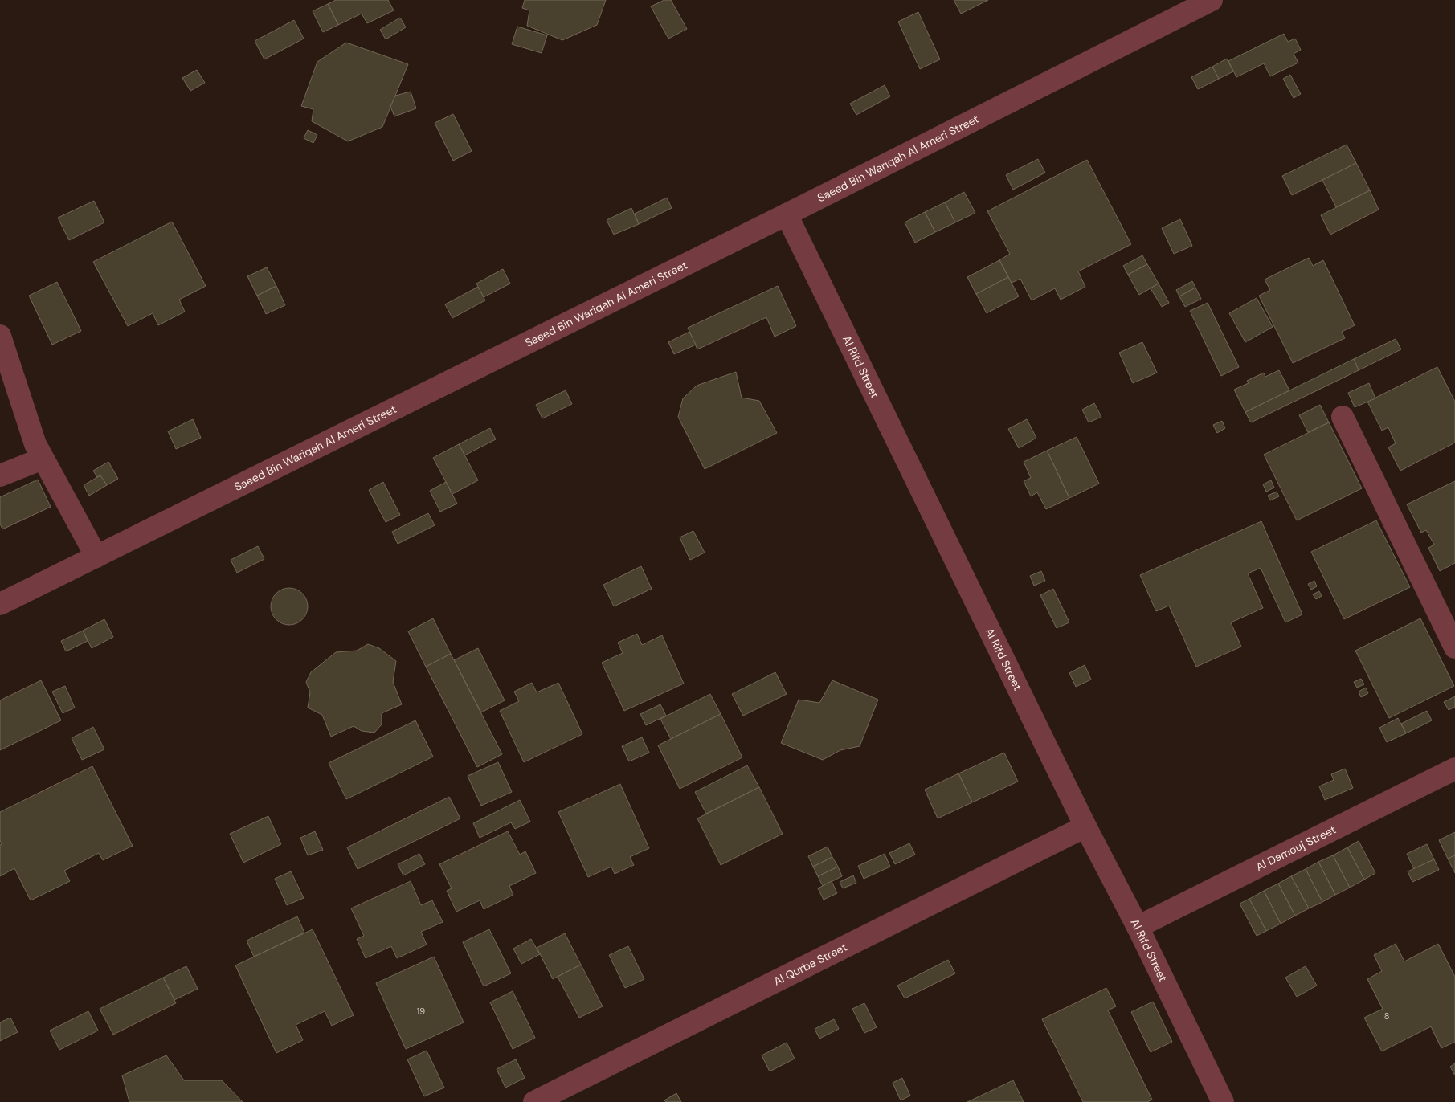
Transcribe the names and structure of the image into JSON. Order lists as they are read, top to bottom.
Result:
{
  "streets": {
    "street": [
      "Saeed Bin Wariqah Al Ameri Street",
      "Al Rifd Street",
      "Al Damouj Street",
      "Al Qurba Street"
    ]
  },
  "crossings": [
    ["Saeed Bin Wariqah Al Ameri Street", "Al Rifd Street"],
    ["Al Rifd Street", "Al Damouj Street"],
    ["Al Rifd Street", "Al Qurba Street"]
  ],
  "house_numbers": ["19", "8"]
}
